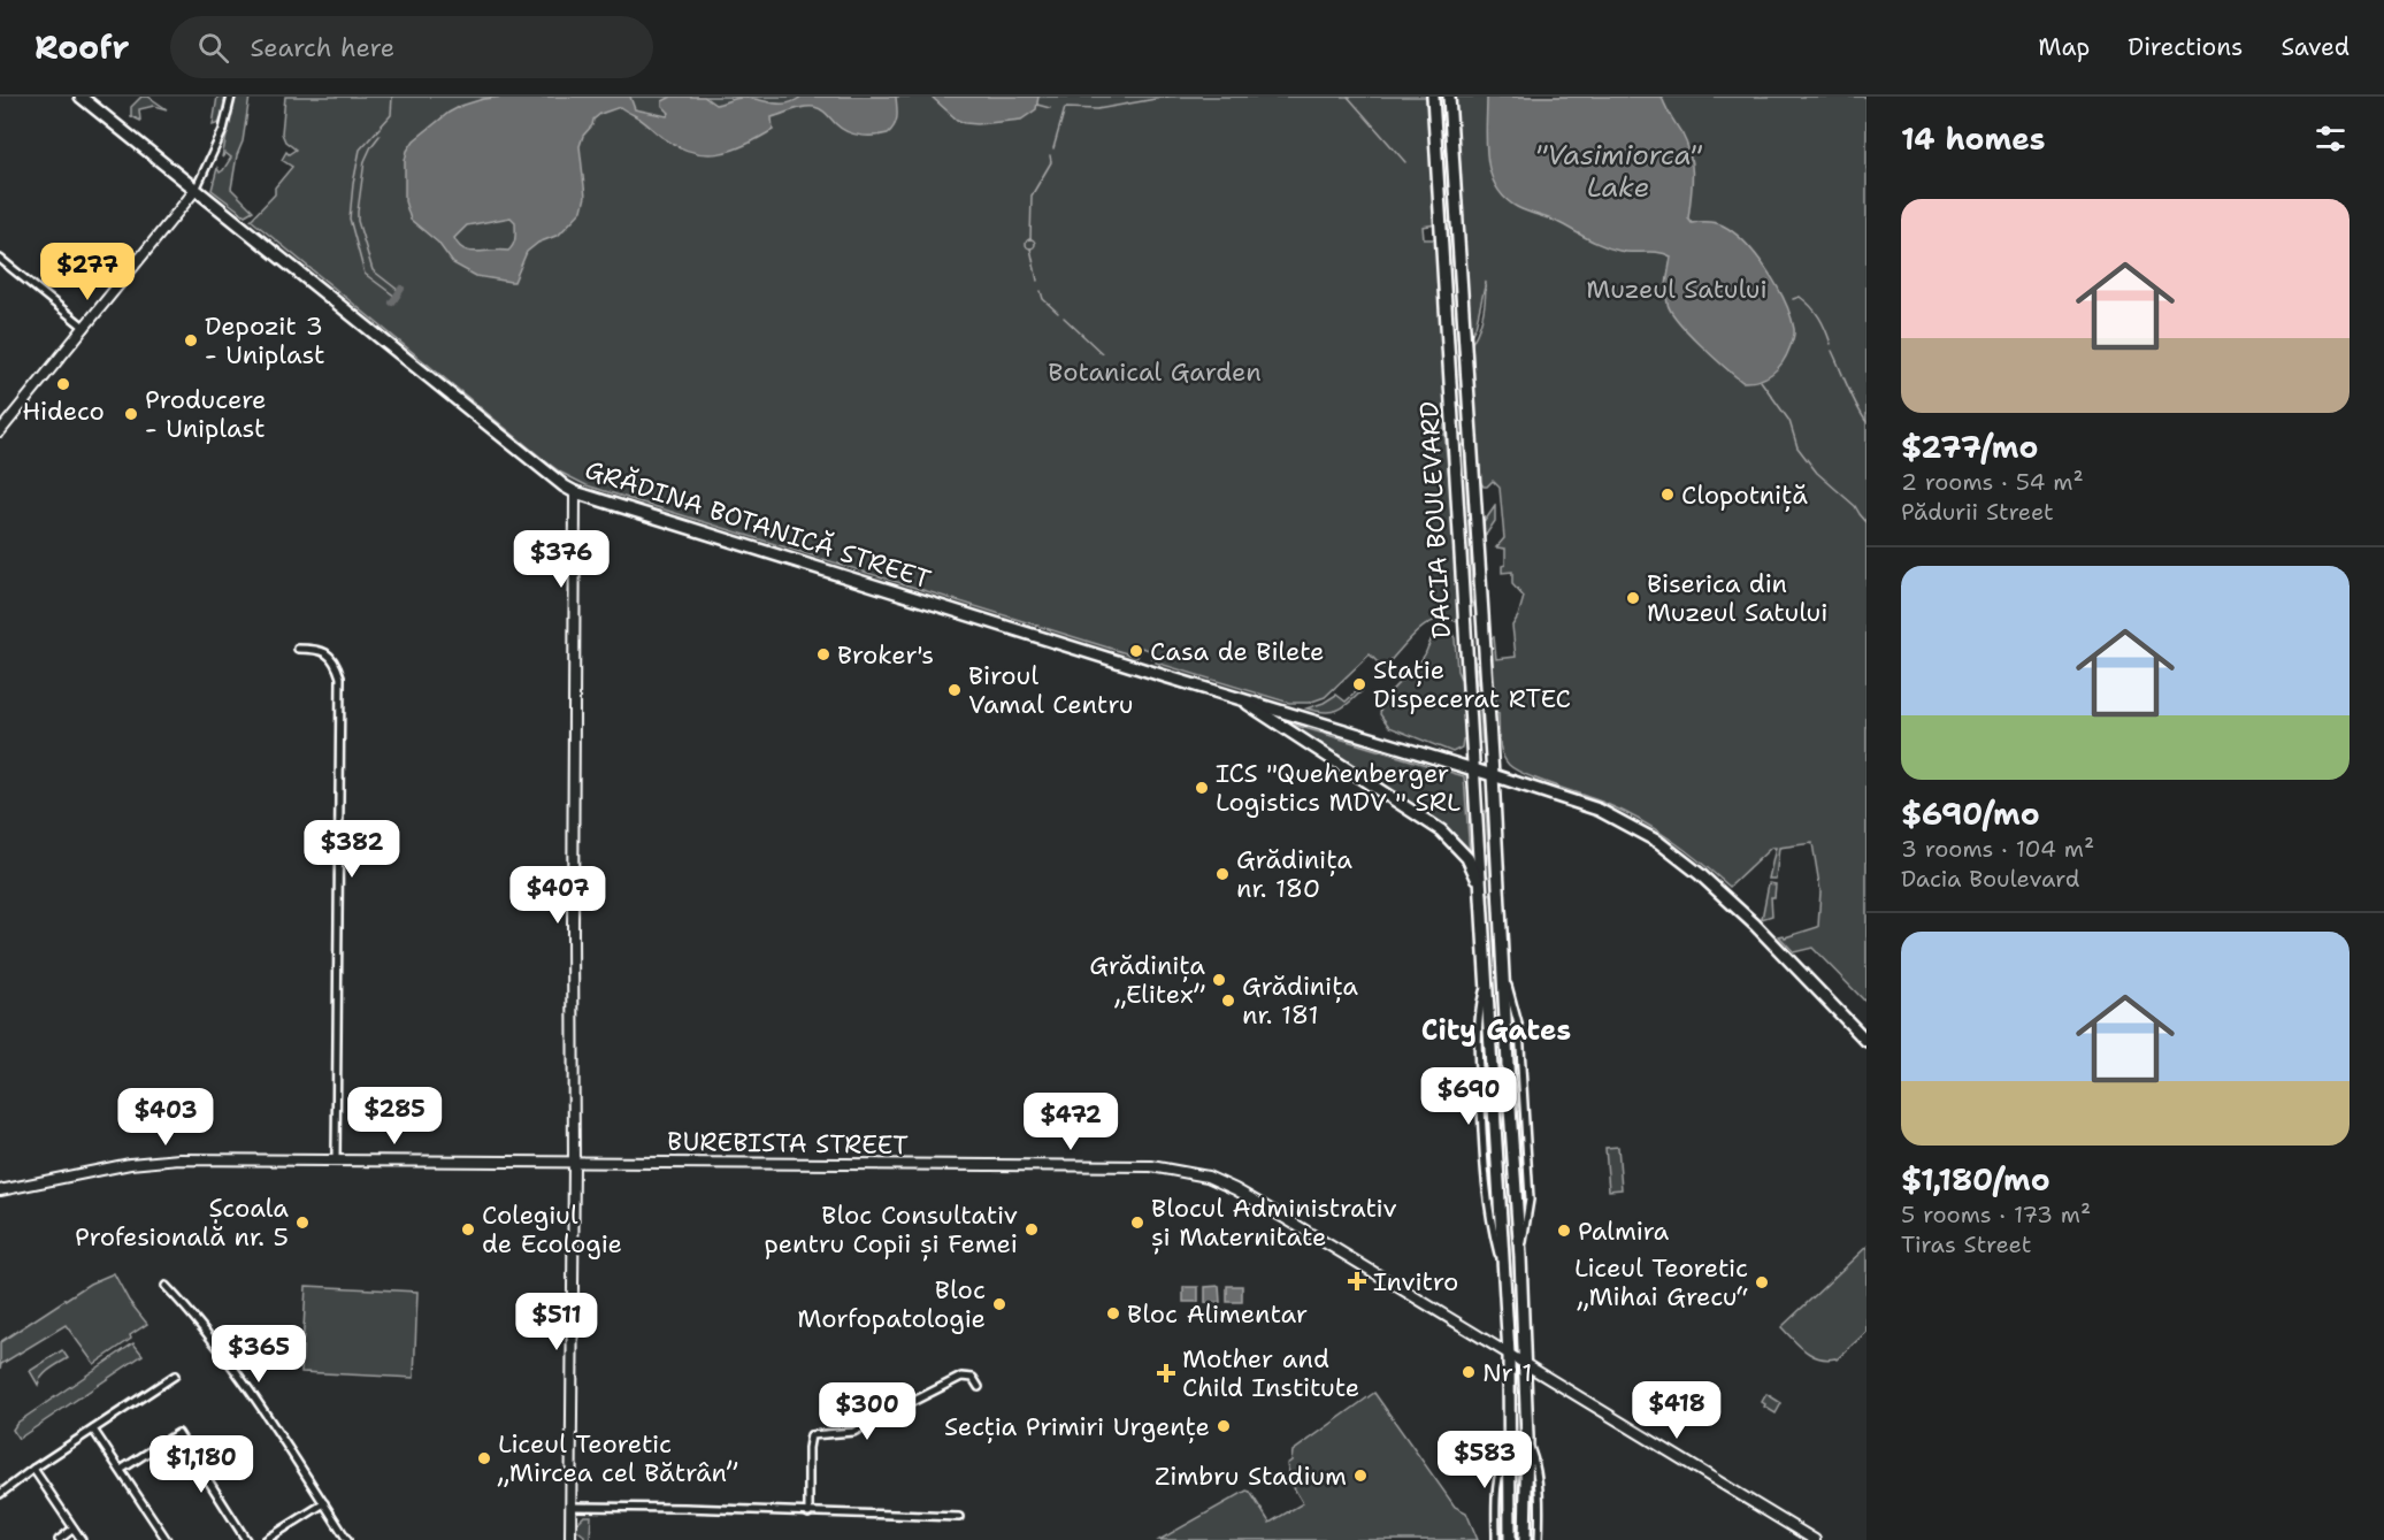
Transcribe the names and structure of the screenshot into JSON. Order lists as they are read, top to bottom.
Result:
{
  "streets": {
    "main road": ["DACIA BOULEVARD", "GRĂDINA BOTANICĂ STREET", "BUREBISTA STREET"]
  },
  "crossings": [
    ["DACIA BOULEVARD", "GRĂDINA BOTANICĂ STREET"],
    ["DACIA BOULEVARD", "BUREBISTA STREET"]
  ],
  "districts": ["City Gates"],
  "water": ["\"Vasimiorca\" Lake"],
  "parks": ["Muzeul Satului", "Botanical Garden"],
  "places": {
    "other": [
      "Depozit 3 - Uniplast",
      "Hideco",
      "Producere - Uniplast",
      "Clopotniță",
      "Biserica din Muzeul Satului",
      "Casa de Bilete",
      "Broker's",
      "Stație Dispecerat RTEC",
      "Biroul Vamal Centru",
      "ICS \"Quehenberger Logistics MDV \" SRL",
      "Grădinița nr. 180",
      "Grădinița „Elitex”",
      "Grădinița nr. 181",
      "Școala Profesională nr. 5",
      "Blocul Administrativ și Maternitate",
      "Colegiul de Ecologie",
      "Bloc Consultativ pentru Copii și Femei",
      "Palmira",
      "Liceul Teoretic „Mihai Grecu“",
      "Bloc Morfopatologie",
      "Bloc Alimentar",
      "Nr 1",
      "Secția Primiri Urgențe",
      "Liceul Teoretic „Mircea cel Bătrân”",
      "Zimbru Stadium"
    ],
    "health": ["Invitro", "Mother and Child Institute"]
  },
  "page": {
    "header": "Roofr",
    "search": "Search here",
    "nav": ["Map", "Directions", "Saved"],
    "heading": "14 homes",
    "list": [
      {
        "name": "$277/mo",
        "note": "2 rooms · 54 m² · Pădurii Street"
      },
      {
        "name": "$690/mo",
        "note": "3 rooms · 104 m² · Dacia Boulevard"
      },
      {
        "name": "$1,180/mo",
        "note": "5 rooms · 173 m² · Tiras Street"
      }
    ],
    "price": [
      "$277",
      "$376",
      "$382",
      "$407",
      "$690",
      "$285",
      "$403",
      "$472",
      "$511",
      "$365",
      "$418",
      "$300",
      "$583",
      "$1,180"
    ]
  }
}
